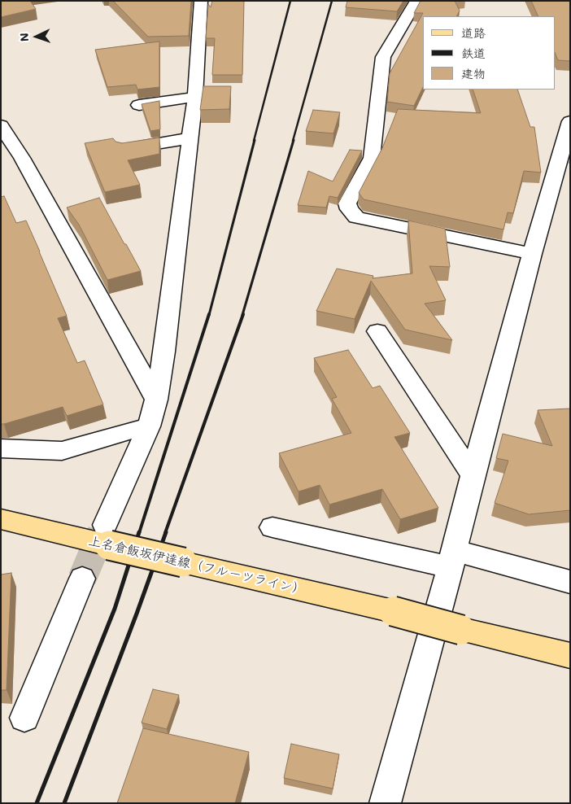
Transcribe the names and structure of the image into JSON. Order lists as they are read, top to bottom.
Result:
{
  "streets": {
    "main road": ["上名倉飯坂伊達線（フルーツライン）"]
  },
  "legend": ["道路", "鉄道", "建物"],
  "north": "left"
}
